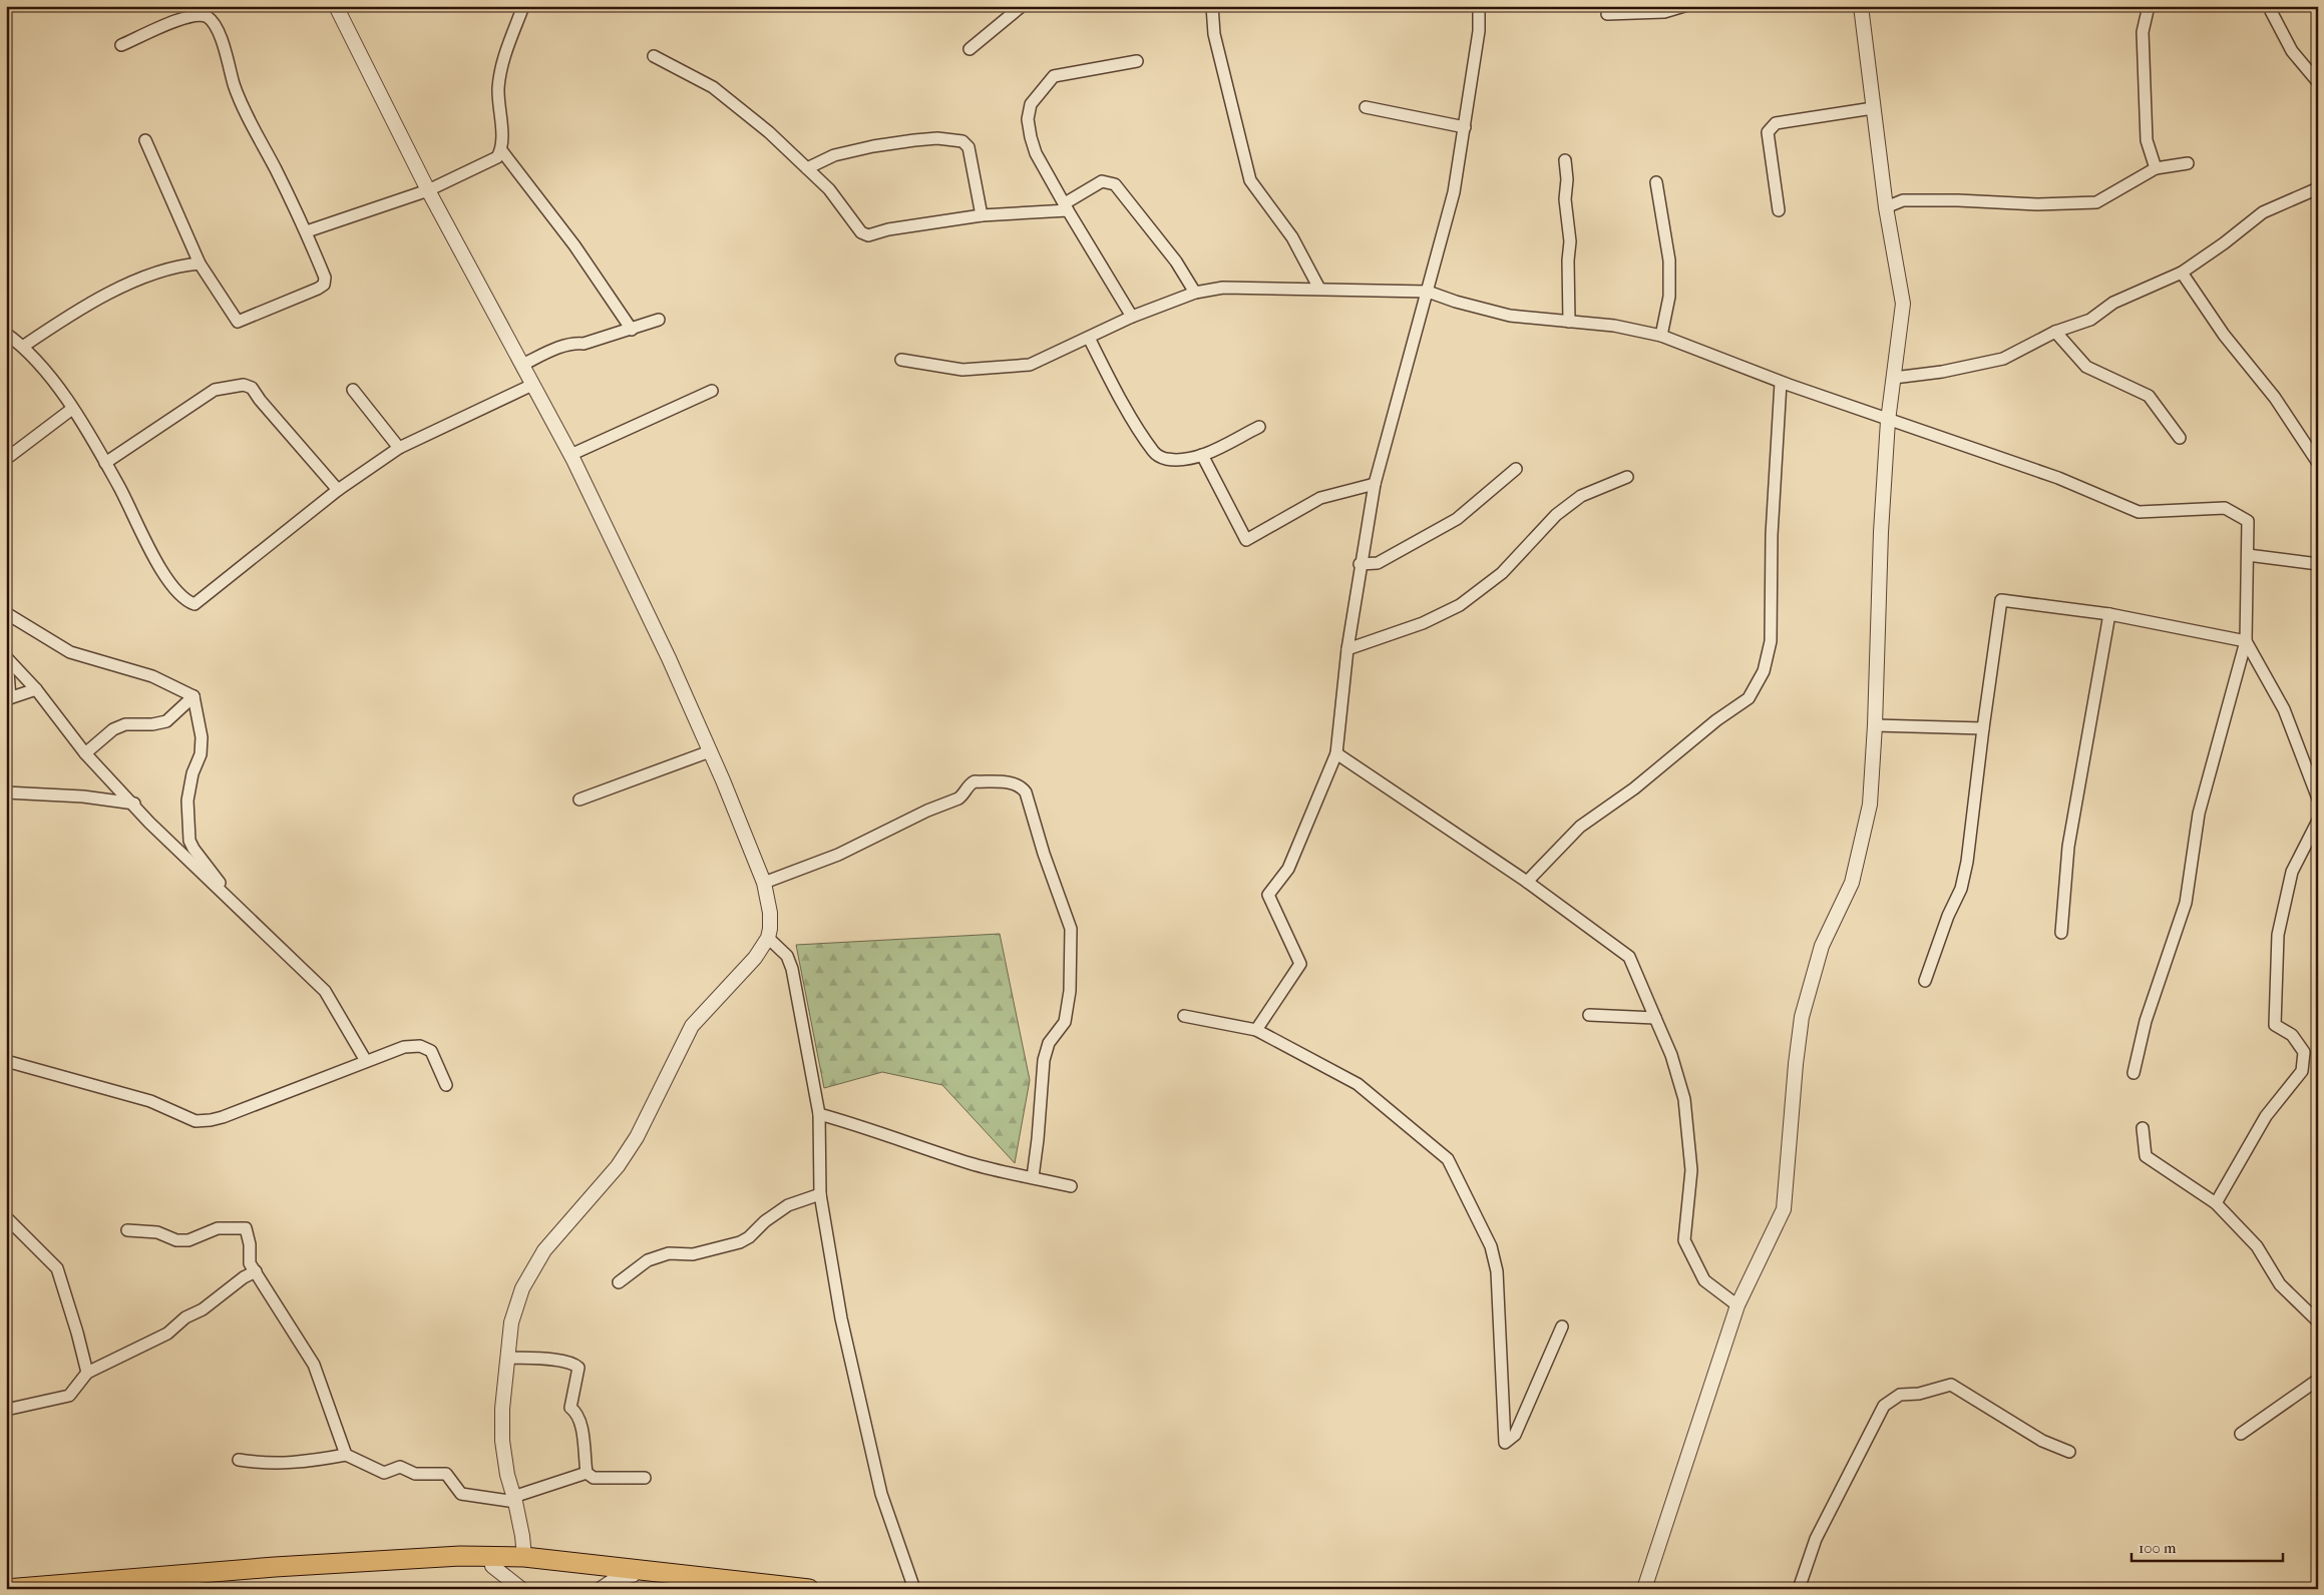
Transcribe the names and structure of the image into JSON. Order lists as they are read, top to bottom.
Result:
{
  "scale_bar": "100 m"
}
